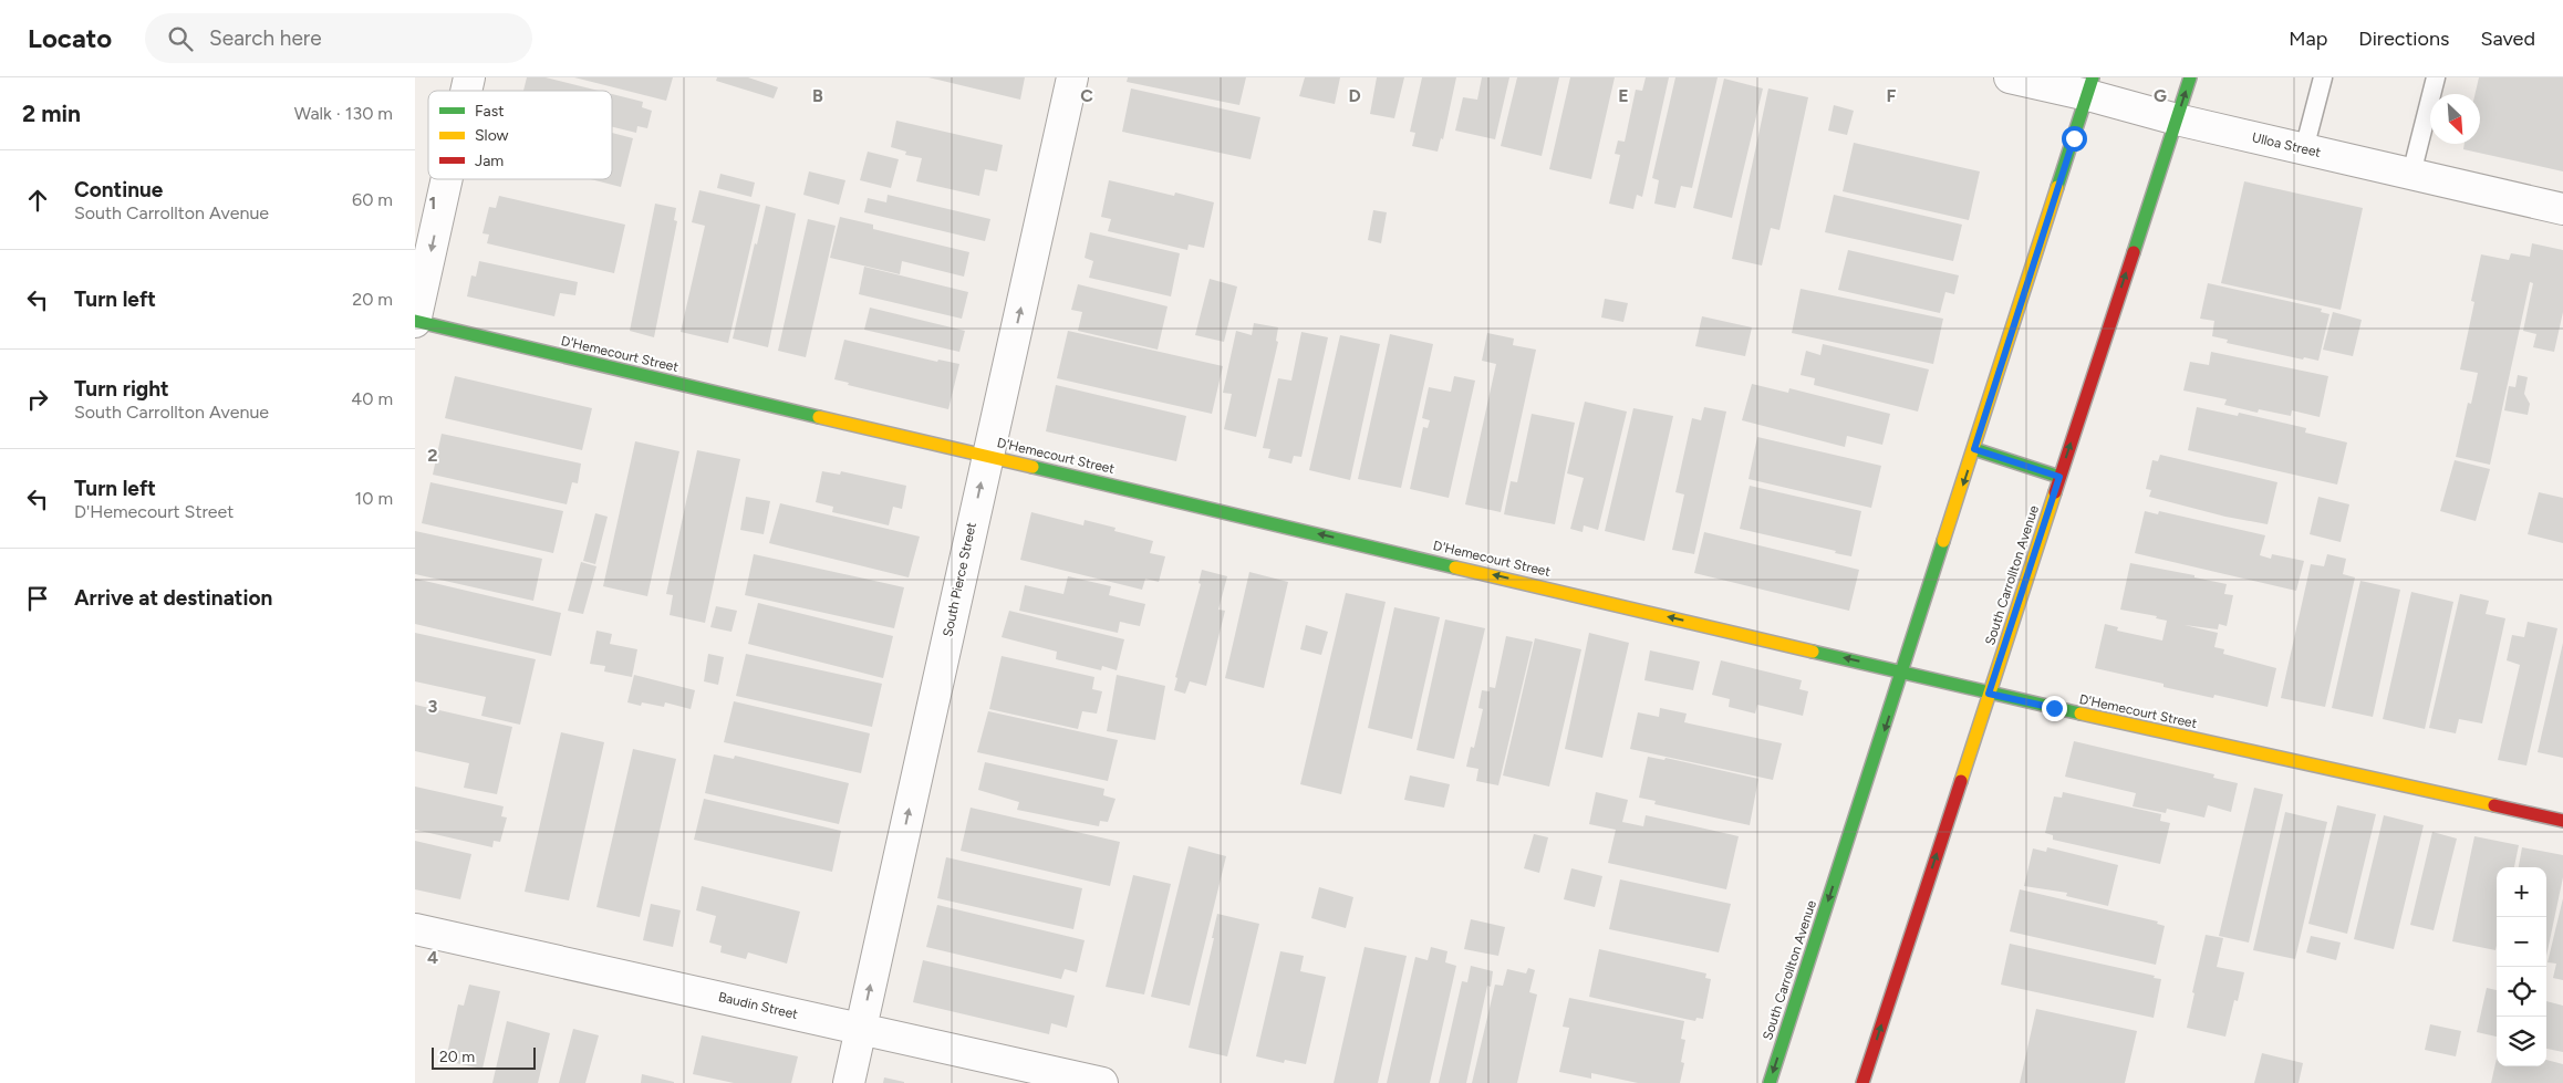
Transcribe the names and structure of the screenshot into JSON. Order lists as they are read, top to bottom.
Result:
{
  "streets": {
    "main road": ["D'Hemecourt Street", "South Carrollton Avenue"],
    "street": ["Ulloa Street", "South Pierce Street", "Baudin Street"]
  },
  "crossings": [
    ["Ulloa Street", "South Carrollton Avenue"],
    ["D'Hemecourt Street", "South Carrollton Avenue"],
    ["D'Hemecourt Street", "South Pierce Street"],
    ["South Pierce Street", "Baudin Street"]
  ],
  "one_way": ["D'Hemecourt Street", "South Pierce Street"],
  "legend": ["Fast", "Slow", "Jam"],
  "scale_bar": "20 m",
  "north": "bottom right",
  "page": {
    "header": "Locato",
    "search": "Search here",
    "nav": ["Map", "Directions", "Saved"],
    "heading": ["2 min", "Walk · 130 m"],
    "list": [
      ["Continue", "South Carrollton Avenue", "60 m"],
      ["Turn left", "20 m"],
      ["Turn right", "South Carrollton Avenue", "40 m"],
      ["Turn left", "D'Hemecourt Street", "10 m"],
      "Arrive at destination"
    ],
    "map_buttons": ["+", "−"],
    "scale": "20 m"
  },
  "grid": {
    "columns": [
      "B",
      "C",
      "D",
      "E",
      "F",
      "G"
    ],
    "rows": [
      "1",
      "2",
      "3",
      "4"
    ]
  }
}
